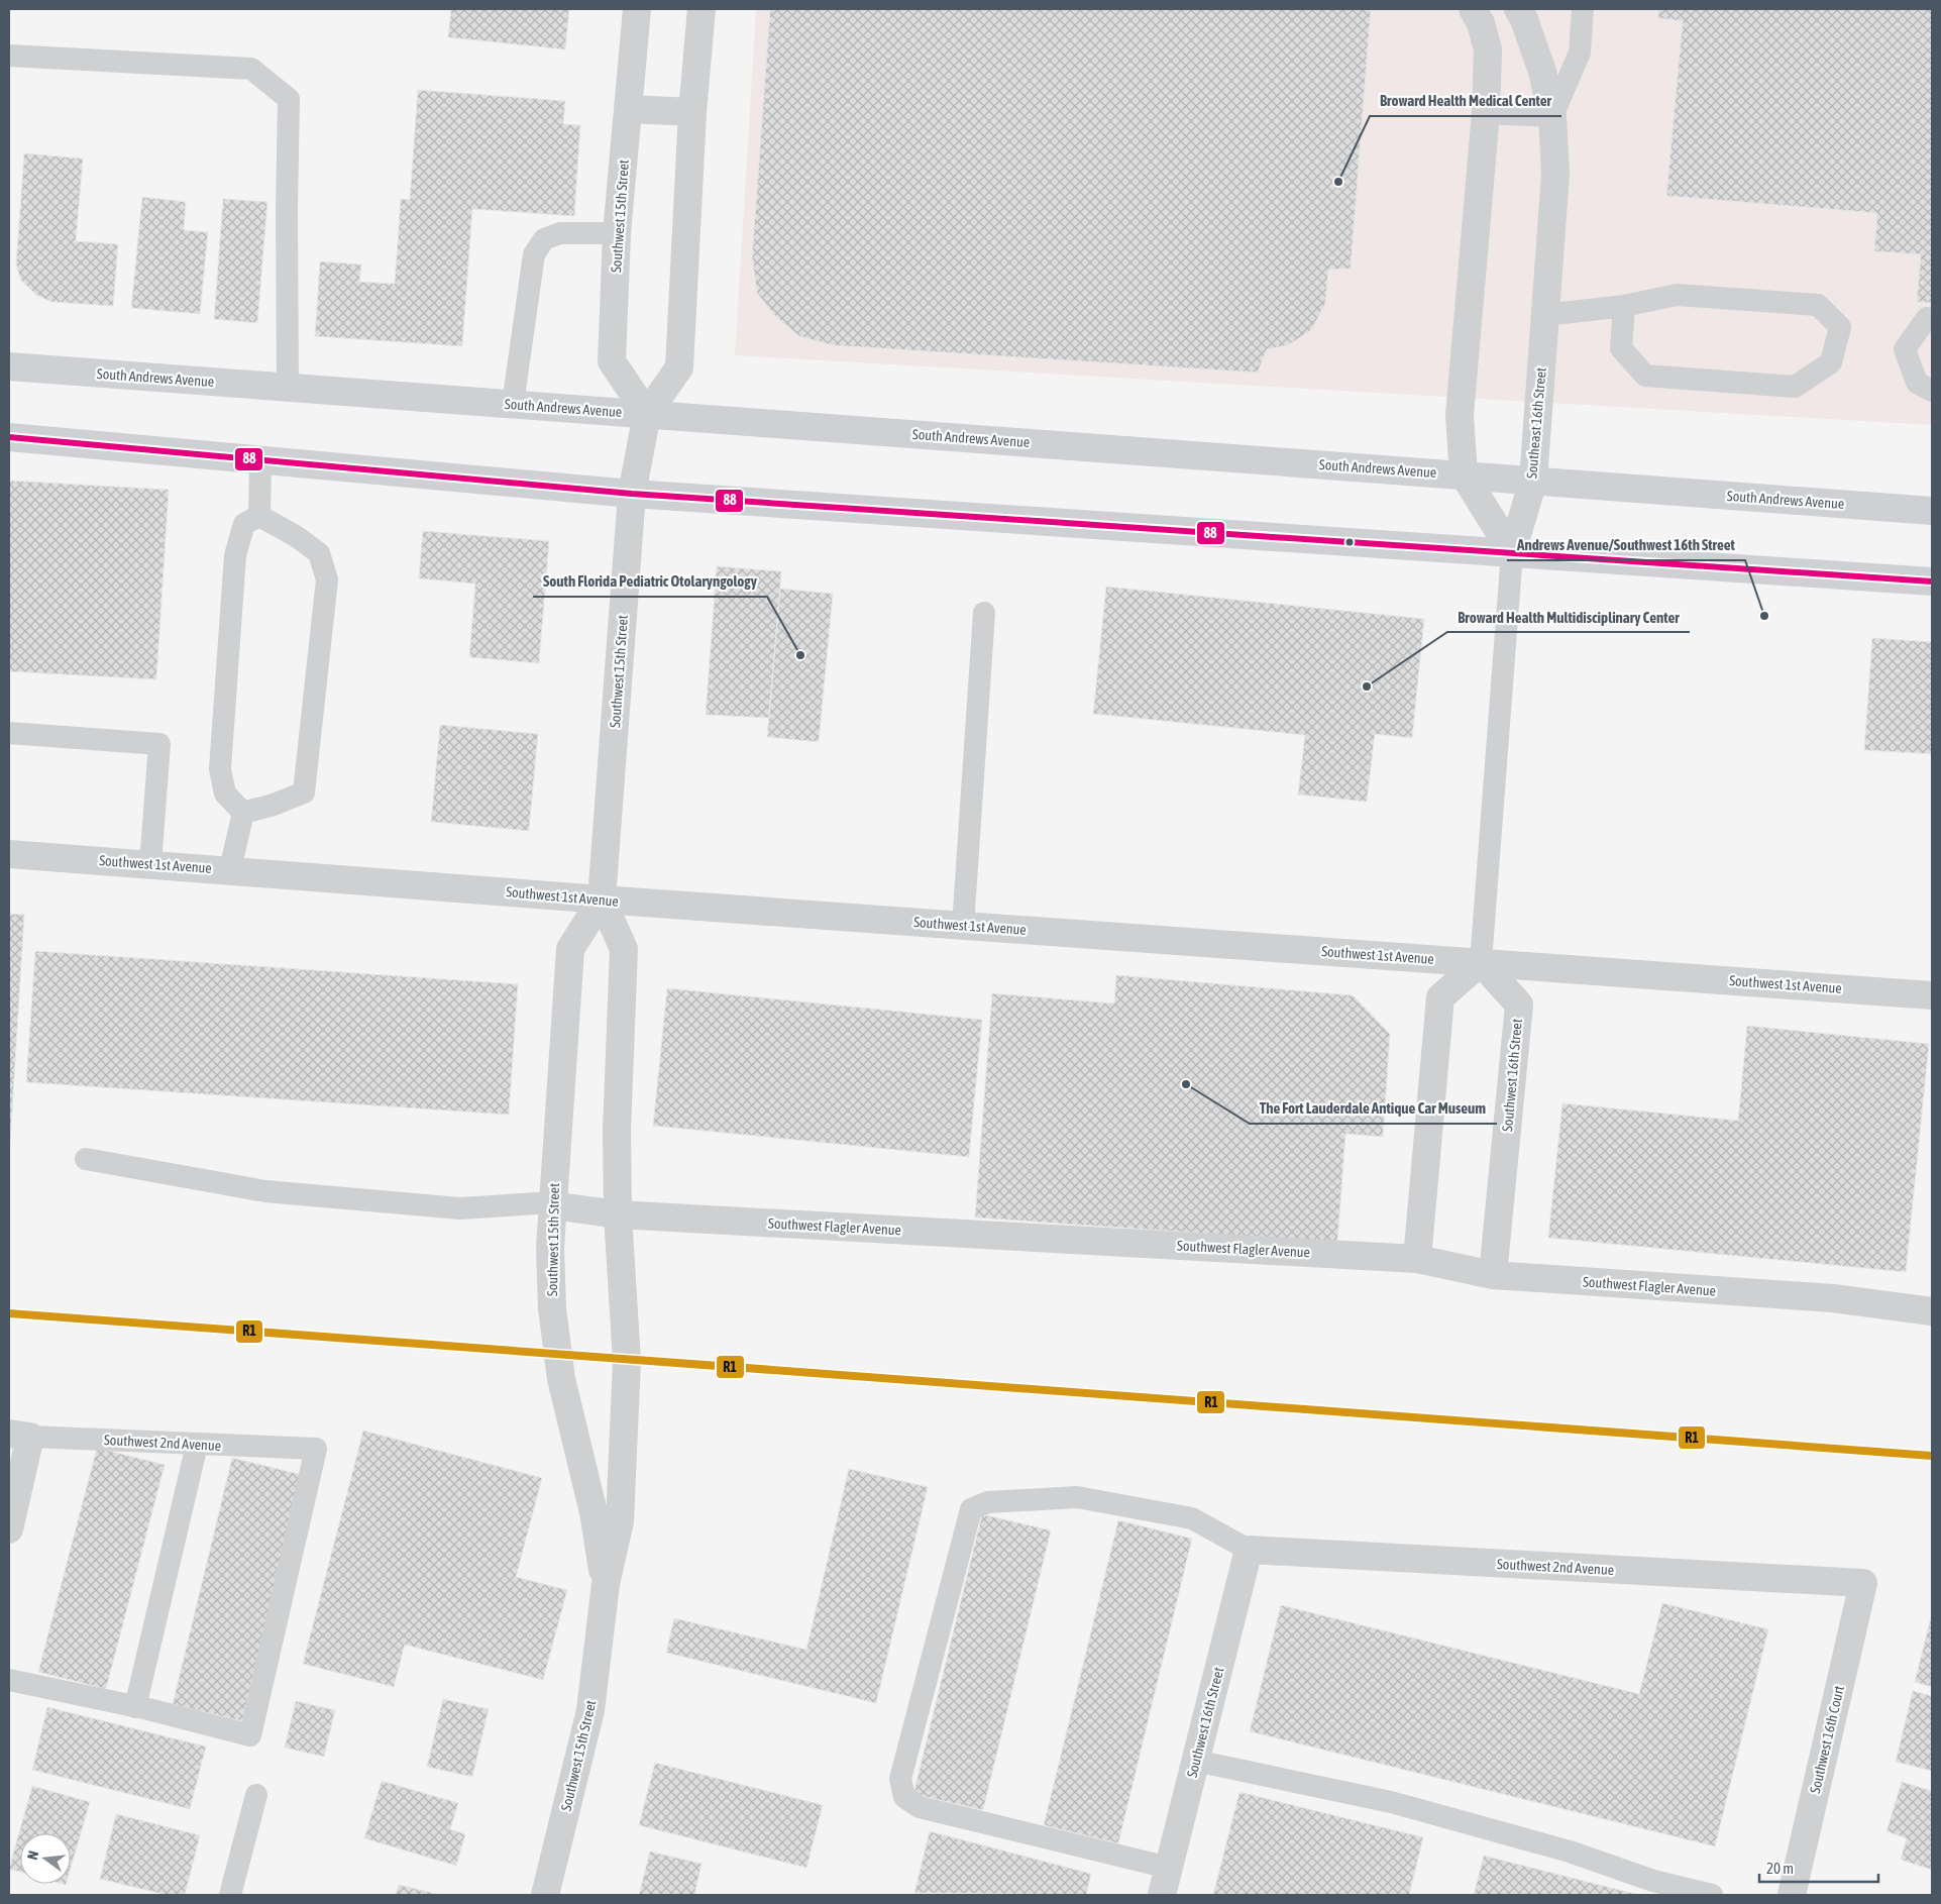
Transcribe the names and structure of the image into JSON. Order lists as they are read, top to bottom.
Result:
{
  "streets": {
    "main road": ["South Andrews Avenue"],
    "street": [
      "Southwest 15th Street",
      "Southeast 16th Street",
      "Southwest 1st Avenue",
      "Southwest 16th Street",
      "Southwest Flagler Avenue",
      "Southwest 2nd Avenue",
      "Southwest 16th Court"
    ]
  },
  "crossings": [
    ["Southwest 15th Street", "South Andrews Avenue"],
    ["Southwest 15th Street", "Southwest 1st Avenue"],
    ["Southwest 15th Street", "Southwest Flagler Avenue"],
    ["South Andrews Avenue", "Southeast 16th Street"],
    ["Southwest 1st Avenue", "Southwest 16th Street"],
    ["Southwest 16th Street", "Southwest Flagler Avenue"],
    ["Southwest 16th Street", "Southwest 2nd Avenue"],
    ["Southwest 2nd Avenue", "Southwest 16th Court"]
  ],
  "places": [
    "Broward Health Medical Center",
    "Andrews Avenue/Southwest 16th Street",
    "South Florida Pediatric Otolaryngology",
    "Broward Health Multidisciplinary Center",
    "The Fort Lauderdale Antique Car Museum"
  ],
  "lines": ["transit line 88", "transit line R1"],
  "scale_bar": "20 m",
  "north": "left"
}
